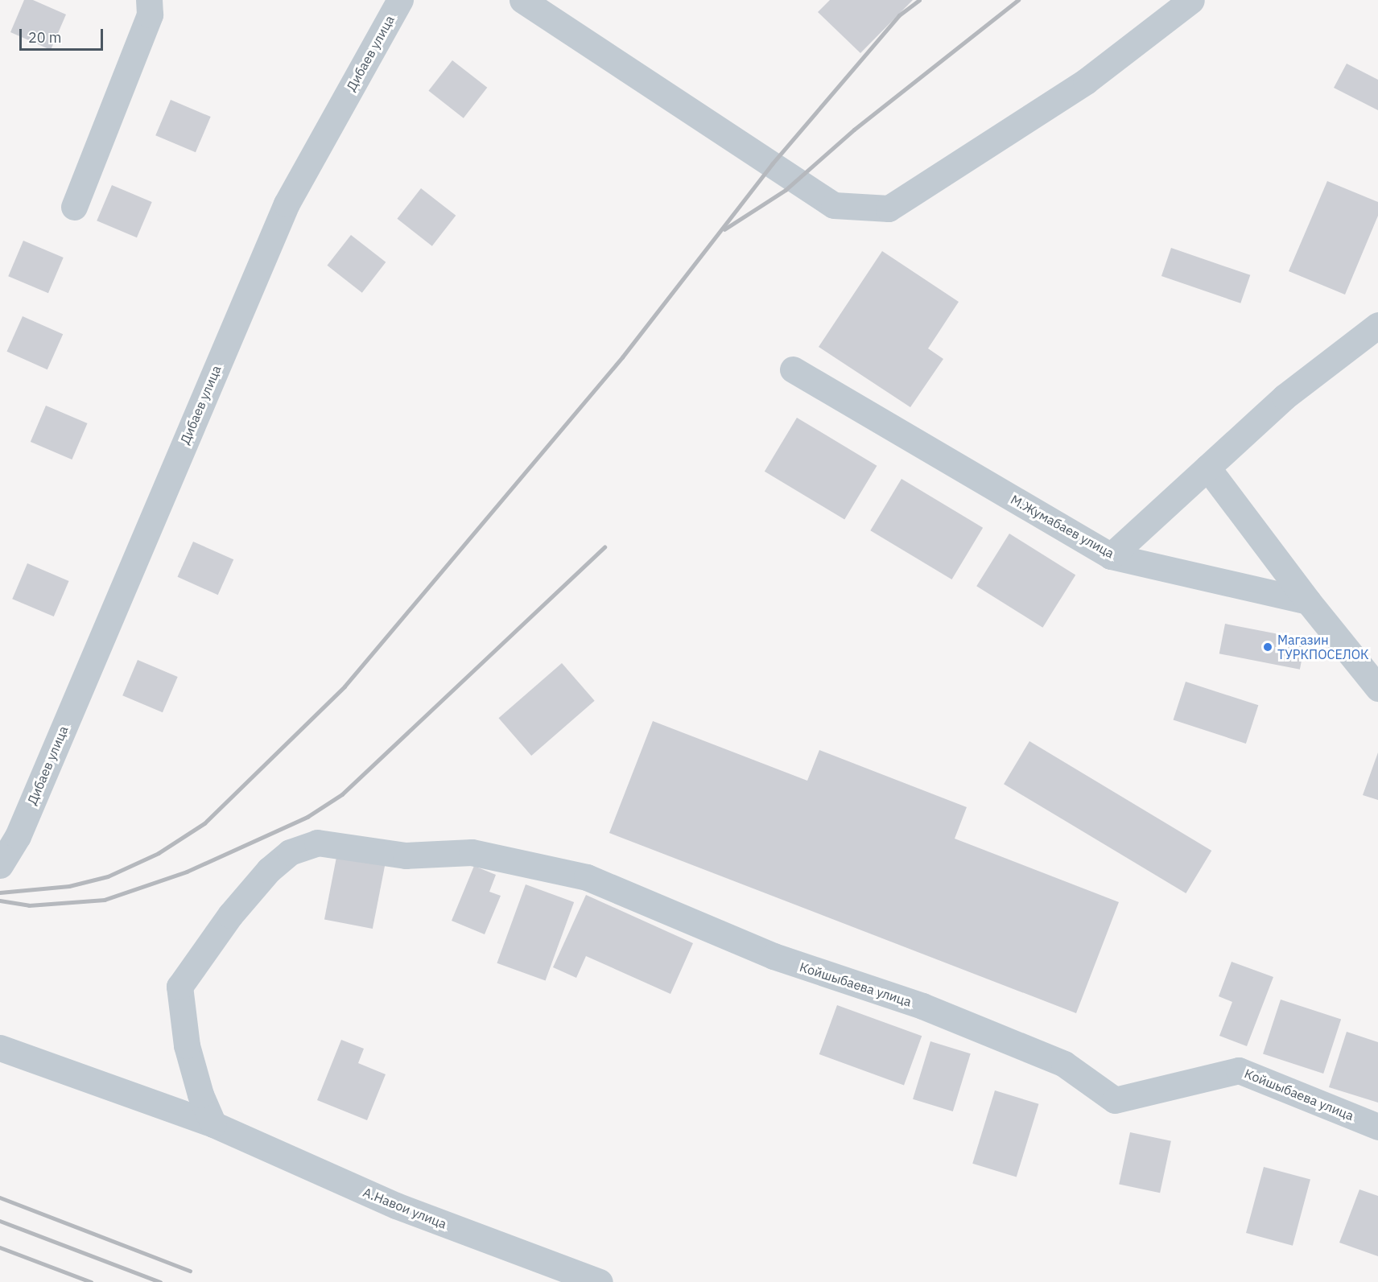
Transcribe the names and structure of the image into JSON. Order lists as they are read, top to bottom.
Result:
{
  "streets": {
    "street": [
      "Дибаев улица",
      "М.Жумабаев улица",
      "Койшыбаева улица",
      "А.Навои улица"
    ]
  },
  "crossings": [
    ["Койшыбаева улица", "А.Навои улица"]
  ],
  "places": ["Магазин ТУРКПОСЕЛОК"],
  "scale_bar": "20 m"
}
